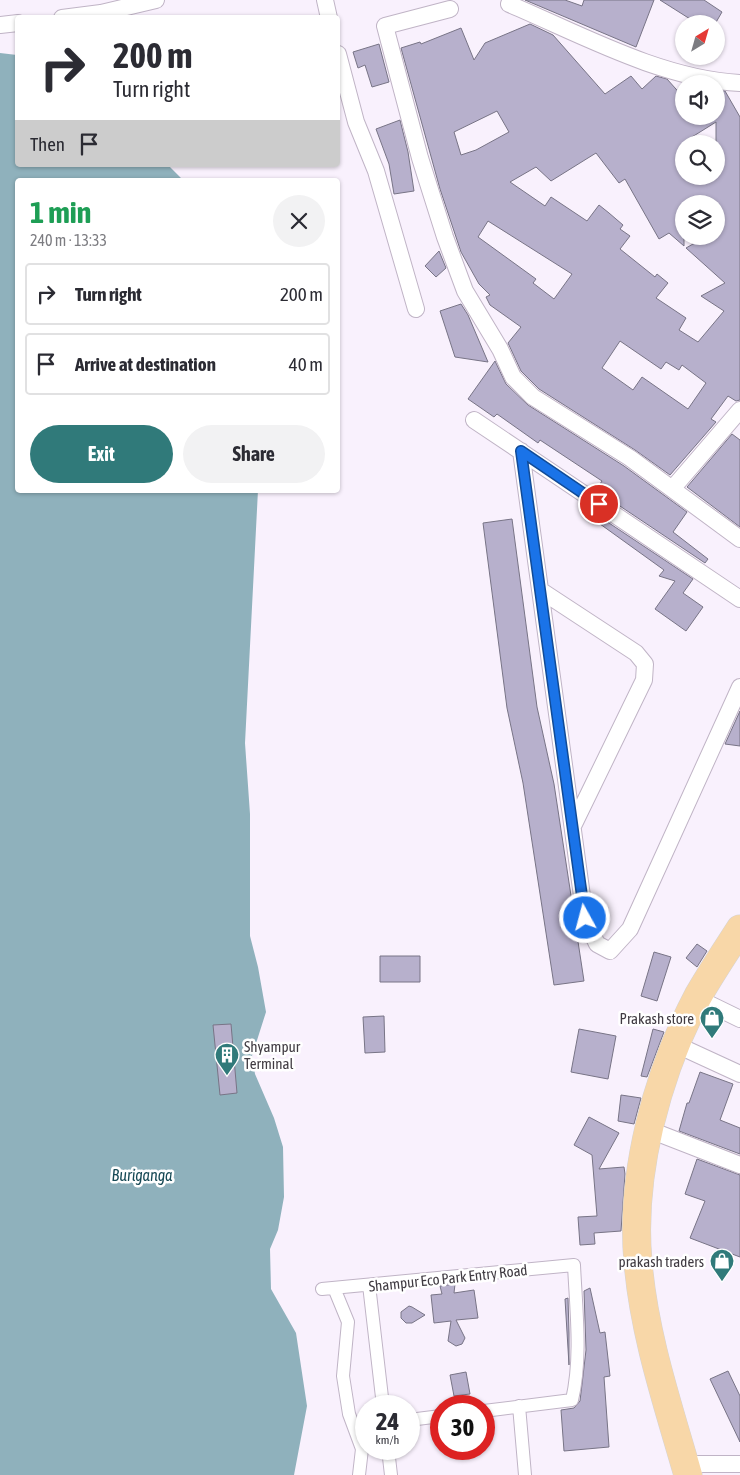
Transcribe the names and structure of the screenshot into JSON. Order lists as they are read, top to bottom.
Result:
{
  "streets": {
    "street": ["Shampur Eco Park Entry Road"]
  },
  "water": ["Buriganga"],
  "places": {
    "shop": ["Prakash store", "prakash traders"],
    "building": ["Shyampur Terminal"]
  },
  "north": "top right",
  "page": {
    "turn": ["200 m", "Turn right"],
    "then": "Then",
    "heading": ["1 min", "240 m · 13:33"],
    "list": [
      {
        "name": "Turn right",
        "value": "200 m"
      },
      {
        "name": "Arrive at destination",
        "value": "40 m"
      }
    ],
    "buttons": ["Exit", "Share"],
    "speed": "24 km/h",
    "limit": "30"
  }
}
